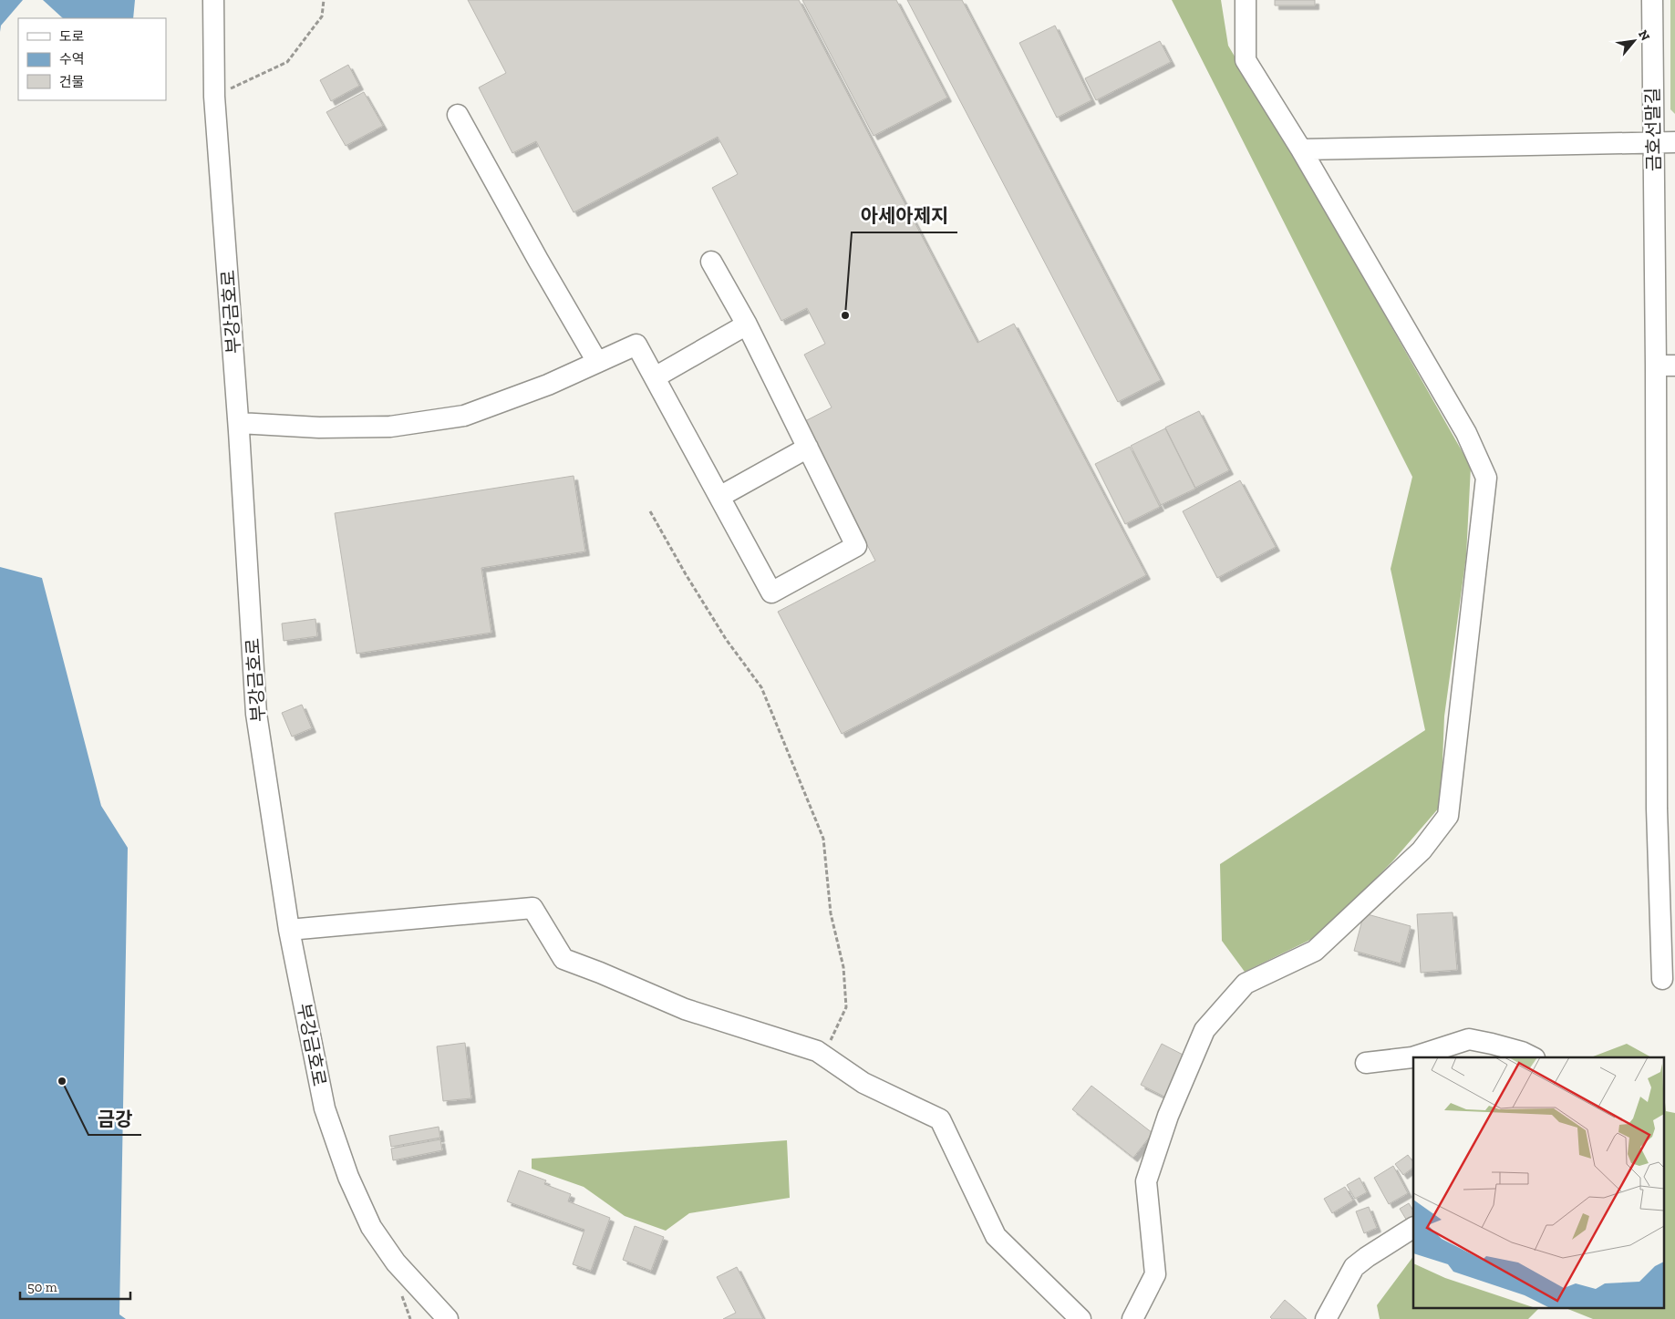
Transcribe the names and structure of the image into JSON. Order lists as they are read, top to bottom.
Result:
{
  "streets": {
    "street": ["금호선말길", "부강금호로"]
  },
  "places": ["아세아제지", "금강"],
  "legend": ["도로", "수역", "건물"],
  "scale_bar": "50 m",
  "north": "top right"
}
